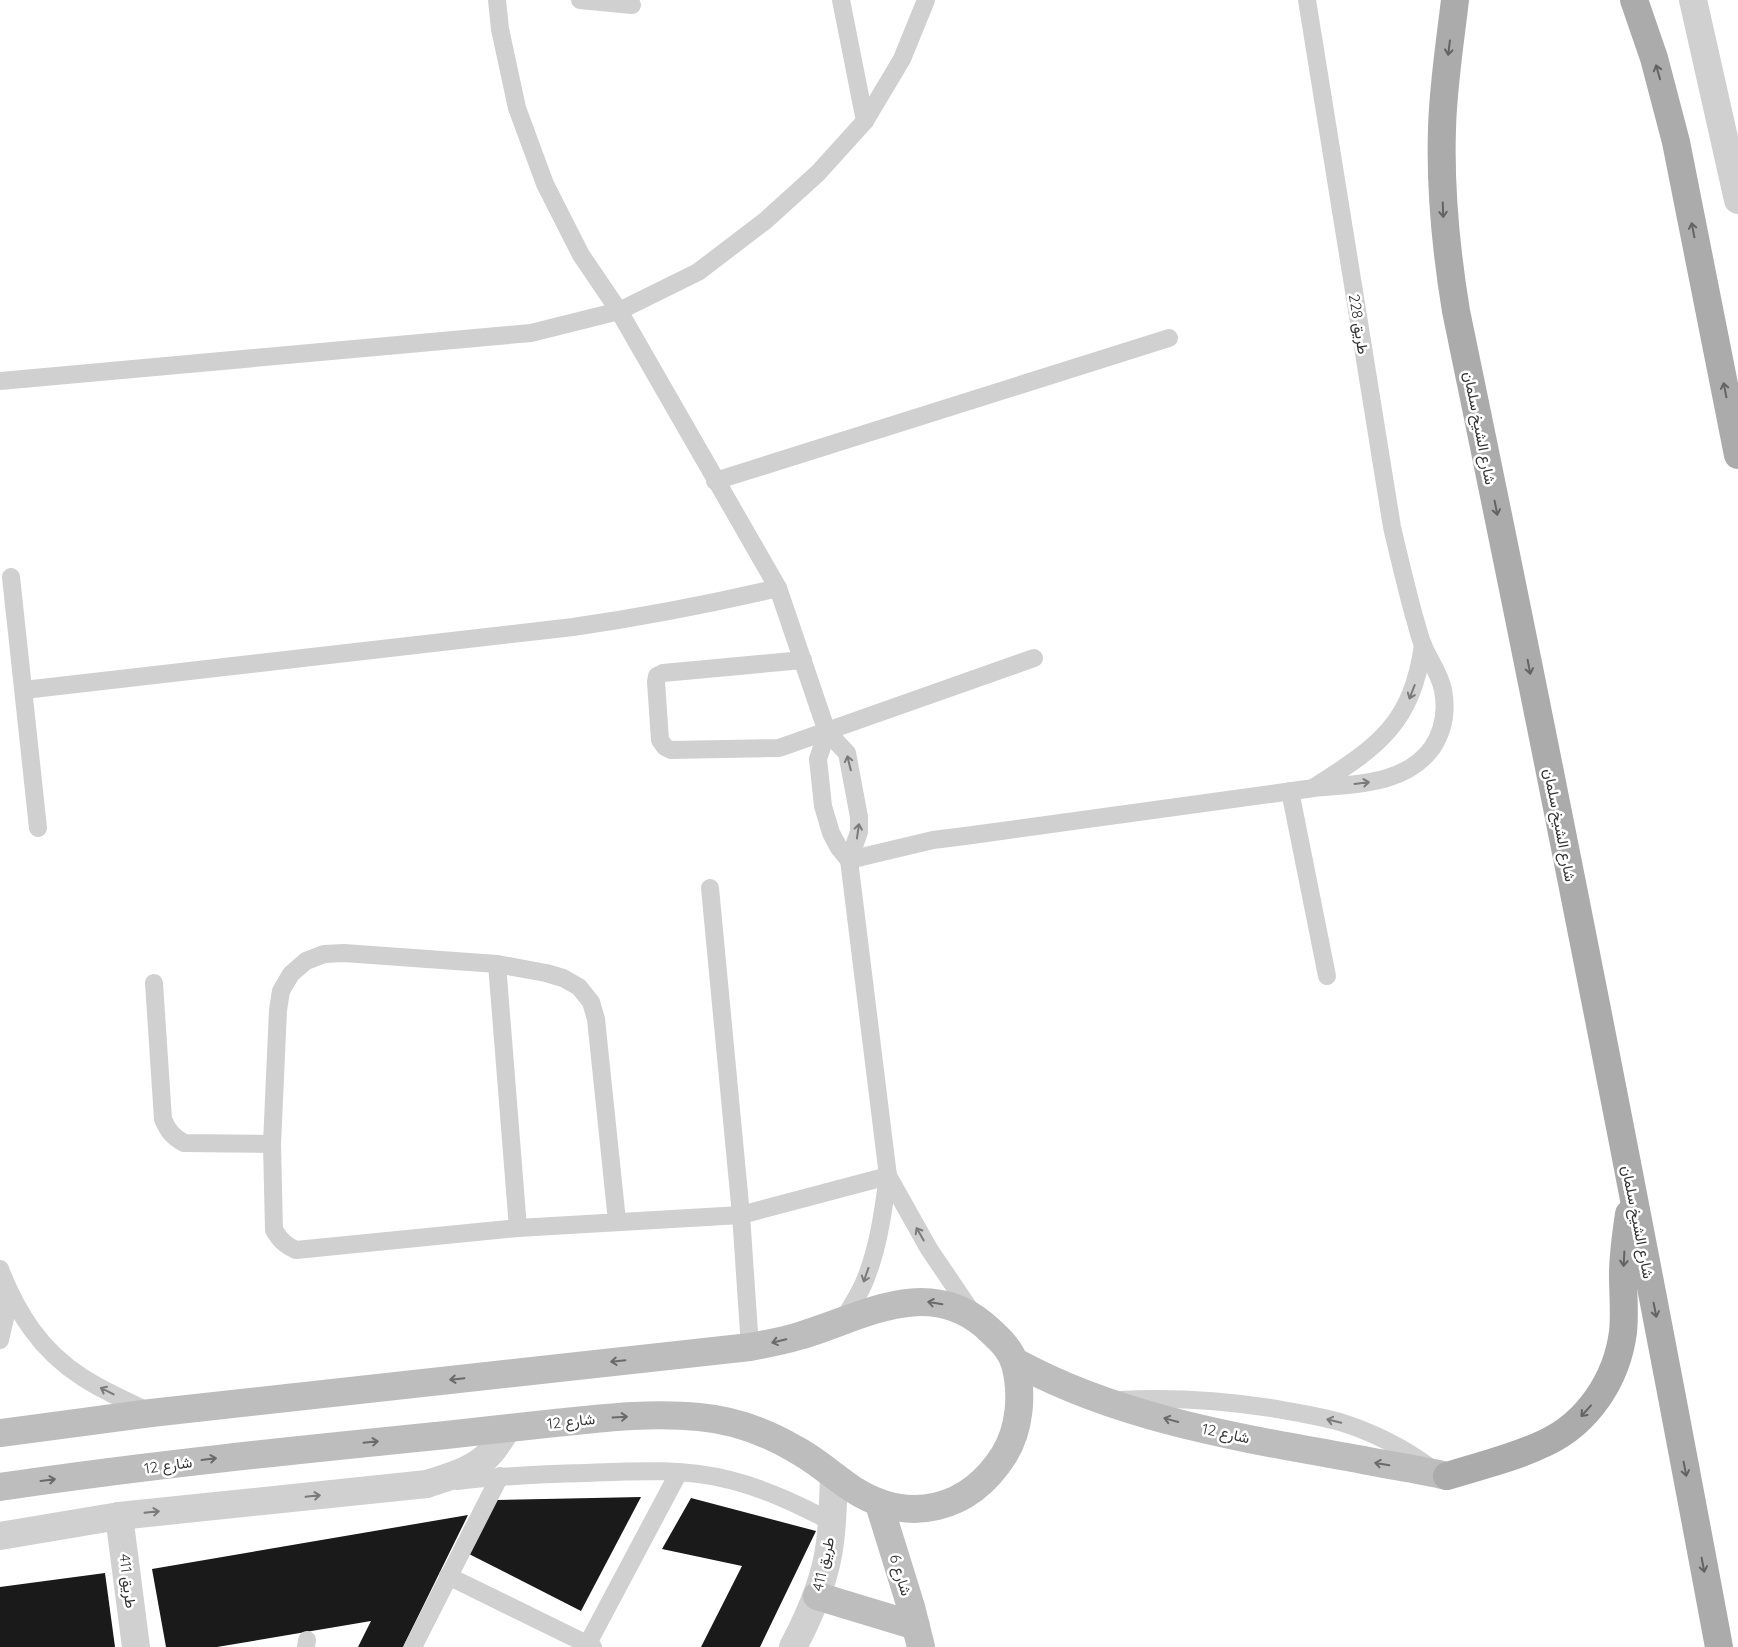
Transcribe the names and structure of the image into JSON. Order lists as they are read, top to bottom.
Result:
{
  "streets": {
    "main road": ["شارع الشيخ سلمان"],
    "street": ["شارع 12", "طريق 411", "شارع 6"],
    "lane": ["طريق 228"]
  },
  "crossings": [
    ["شارع 12", "طريق 411"],
    ["شارع 12", "شارع 6"]
  ],
  "one_way": ["شارع الشيخ سلمان"]
}
